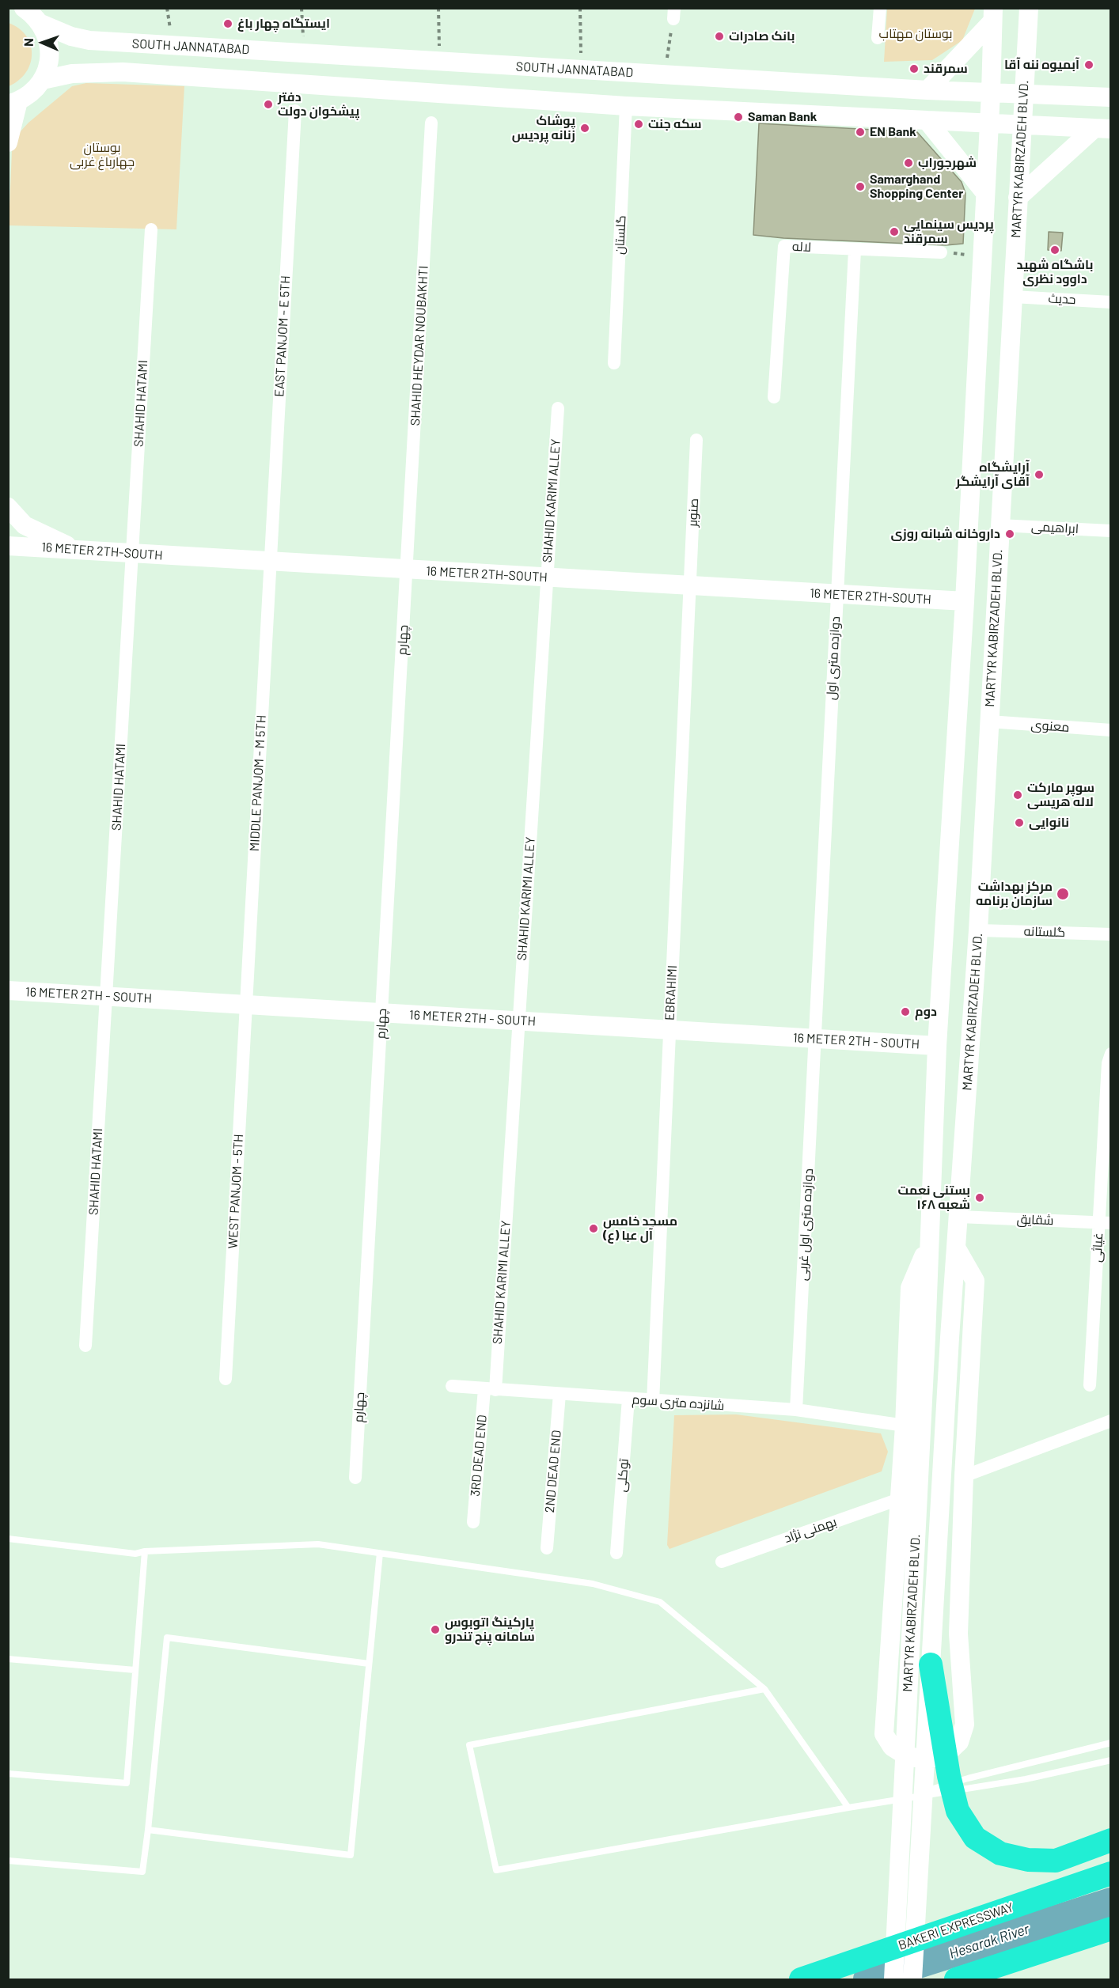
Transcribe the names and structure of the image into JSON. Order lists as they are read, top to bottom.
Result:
{
  "streets": {
    "highway": ["BAKERI EXPRESSWAY"],
    "main road": [
      "SOUTH JANNATABAD",
      "MARTYR KABIRZADEH BLVD.",
      "16 METER 2TH-SOUTH",
      "16 METER 2TH - SOUTH"
    ],
    "street": [
      "گلستان",
      "لاله",
      "حدیث",
      "EAST PANJOM - E 5TH",
      "SHAHID HEYDAR NOUBAKHTI",
      "SHAHID HATAMI",
      "SHAHID KARIMI ALLEY",
      "صنوبر",
      "ابراهیمی",
      "چهارم",
      "دوازده متری اول",
      "معنوی",
      "MIDDLE PANJOM - M 5TH",
      "گلستانه",
      "EBRAHIMI",
      "WEST PANJOM - 5TH",
      "شقایق",
      "دوازده متری اول غربی",
      "غیاثی",
      "شانزده متری سوم",
      "3RD DEAD END",
      "2ND DEAD END",
      "توکلی",
      "بهمنی نژاد"
    ]
  },
  "crossings": [
    ["SOUTH JANNATABAD", "MARTYR KABIRZADEH BLVD."],
    ["MARTYR KABIRZADEH BLVD.", "حدیث"],
    ["MARTYR KABIRZADEH BLVD.", "ابراهیمی"],
    ["MARTYR KABIRZADEH BLVD.", "16 METER 2TH-SOUTH"],
    ["MARTYR KABIRZADEH BLVD.", "معنوی"],
    ["MARTYR KABIRZADEH BLVD.", "گلستانه"],
    ["MARTYR KABIRZADEH BLVD.", "16 METER 2TH - SOUTH"],
    ["MARTYR KABIRZADEH BLVD.", "شقایق"],
    ["MARTYR KABIRZADEH BLVD.", "شانزده متری سوم"],
    ["MARTYR KABIRZADEH BLVD.", "بهمنی نژاد"],
    ["لاله", "دوازده متری اول"],
    ["EAST PANJOM - E 5TH", "16 METER 2TH-SOUTH"],
    ["EAST PANJOM - E 5TH", "MIDDLE PANJOM - M 5TH"],
    ["SHAHID HEYDAR NOUBAKHTI", "16 METER 2TH-SOUTH"],
    ["SHAHID HEYDAR NOUBAKHTI", "چهارم"],
    ["SHAHID HATAMI", "16 METER 2TH-SOUTH"],
    ["SHAHID HATAMI", "16 METER 2TH - SOUTH"],
    ["SHAHID KARIMI ALLEY", "16 METER 2TH-SOUTH"],
    ["SHAHID KARIMI ALLEY", "16 METER 2TH - SOUTH"],
    ["SHAHID KARIMI ALLEY", "شانزده متری سوم"],
    ["SHAHID KARIMI ALLEY", "3RD DEAD END"],
    ["صنوبر", "16 METER 2TH-SOUTH"],
    ["صنوبر", "EBRAHIMI"],
    ["16 METER 2TH-SOUTH", "چهارم"],
    ["16 METER 2TH-SOUTH", "دوازده متری اول"],
    ["16 METER 2TH-SOUTH", "MIDDLE PANJOM - M 5TH"],
    ["16 METER 2TH-SOUTH", "EBRAHIMI"],
    ["چهارم", "16 METER 2TH - SOUTH"],
    ["دوازده متری اول", "16 METER 2TH - SOUTH"],
    ["دوازده متری اول", "دوازده متری اول غربی"],
    ["MIDDLE PANJOM - M 5TH", "16 METER 2TH - SOUTH"],
    ["MIDDLE PANJOM - M 5TH", "WEST PANJOM - 5TH"],
    ["EBRAHIMI", "16 METER 2TH - SOUTH"],
    ["EBRAHIMI", "شانزده متری سوم"],
    ["16 METER 2TH - SOUTH", "WEST PANJOM - 5TH"],
    ["16 METER 2TH - SOUTH", "دوازده متری اول غربی"],
    ["شقایق", "غیاثی"],
    ["دوازده متری اول غربی", "شانزده متری سوم"],
    ["شانزده متری سوم", "3RD DEAD END"],
    ["شانزده متری سوم", "2ND DEAD END"],
    ["شانزده متری سوم", "توکلی"]
  ],
  "water": ["Hesarak River"],
  "parks": ["بوستان مهتاب", "بوستان چهارباغ غربی"],
  "places": [
    "ایستگاه چهار باغ",
    "بانک صادرات",
    "آبمیوه ننه آقا",
    "سمرقند",
    "دفتر پیشخوان دولت",
    "Saman Bank",
    "سکه جنت",
    "پوشاک زنانه پردیس",
    "EN Bank",
    "شهرجوراب",
    "Samarghand Shopping Center",
    "پردیس سینمایی سمرقند",
    "باشگاه شهید داوود نظری",
    "آرایشگاه آقای آرایشگر",
    "داروخانه شبانه روزی",
    "سوپر مارکت لاله هریسی",
    "نانوایی",
    "مرکز بهداشت سازمان برنامه",
    "دوم",
    "بستنی نعمت شعبه ۱۶۸",
    "مسجد خامس آل عبا (ع)",
    "پارکینگ اتوبوس سامانه پنج تندرو"
  ],
  "north": "left"
}
